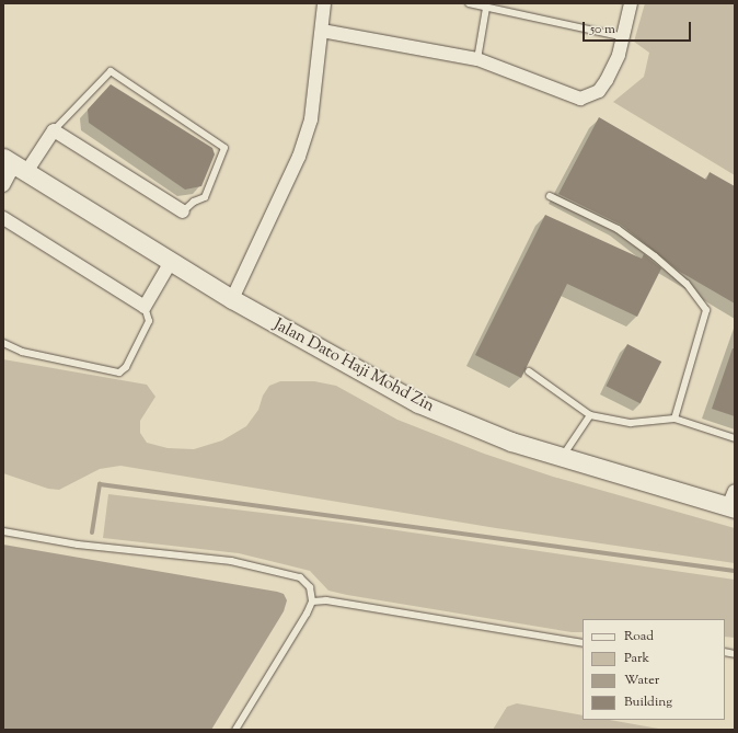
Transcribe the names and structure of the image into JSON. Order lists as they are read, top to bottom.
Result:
{
  "streets": {
    "main road": ["Jalan Dato Haji Mohd Zin"]
  },
  "legend": [
    "Road",
    "Park",
    "Water",
    "Building"
  ],
  "scale_bar": "50 m"
}
